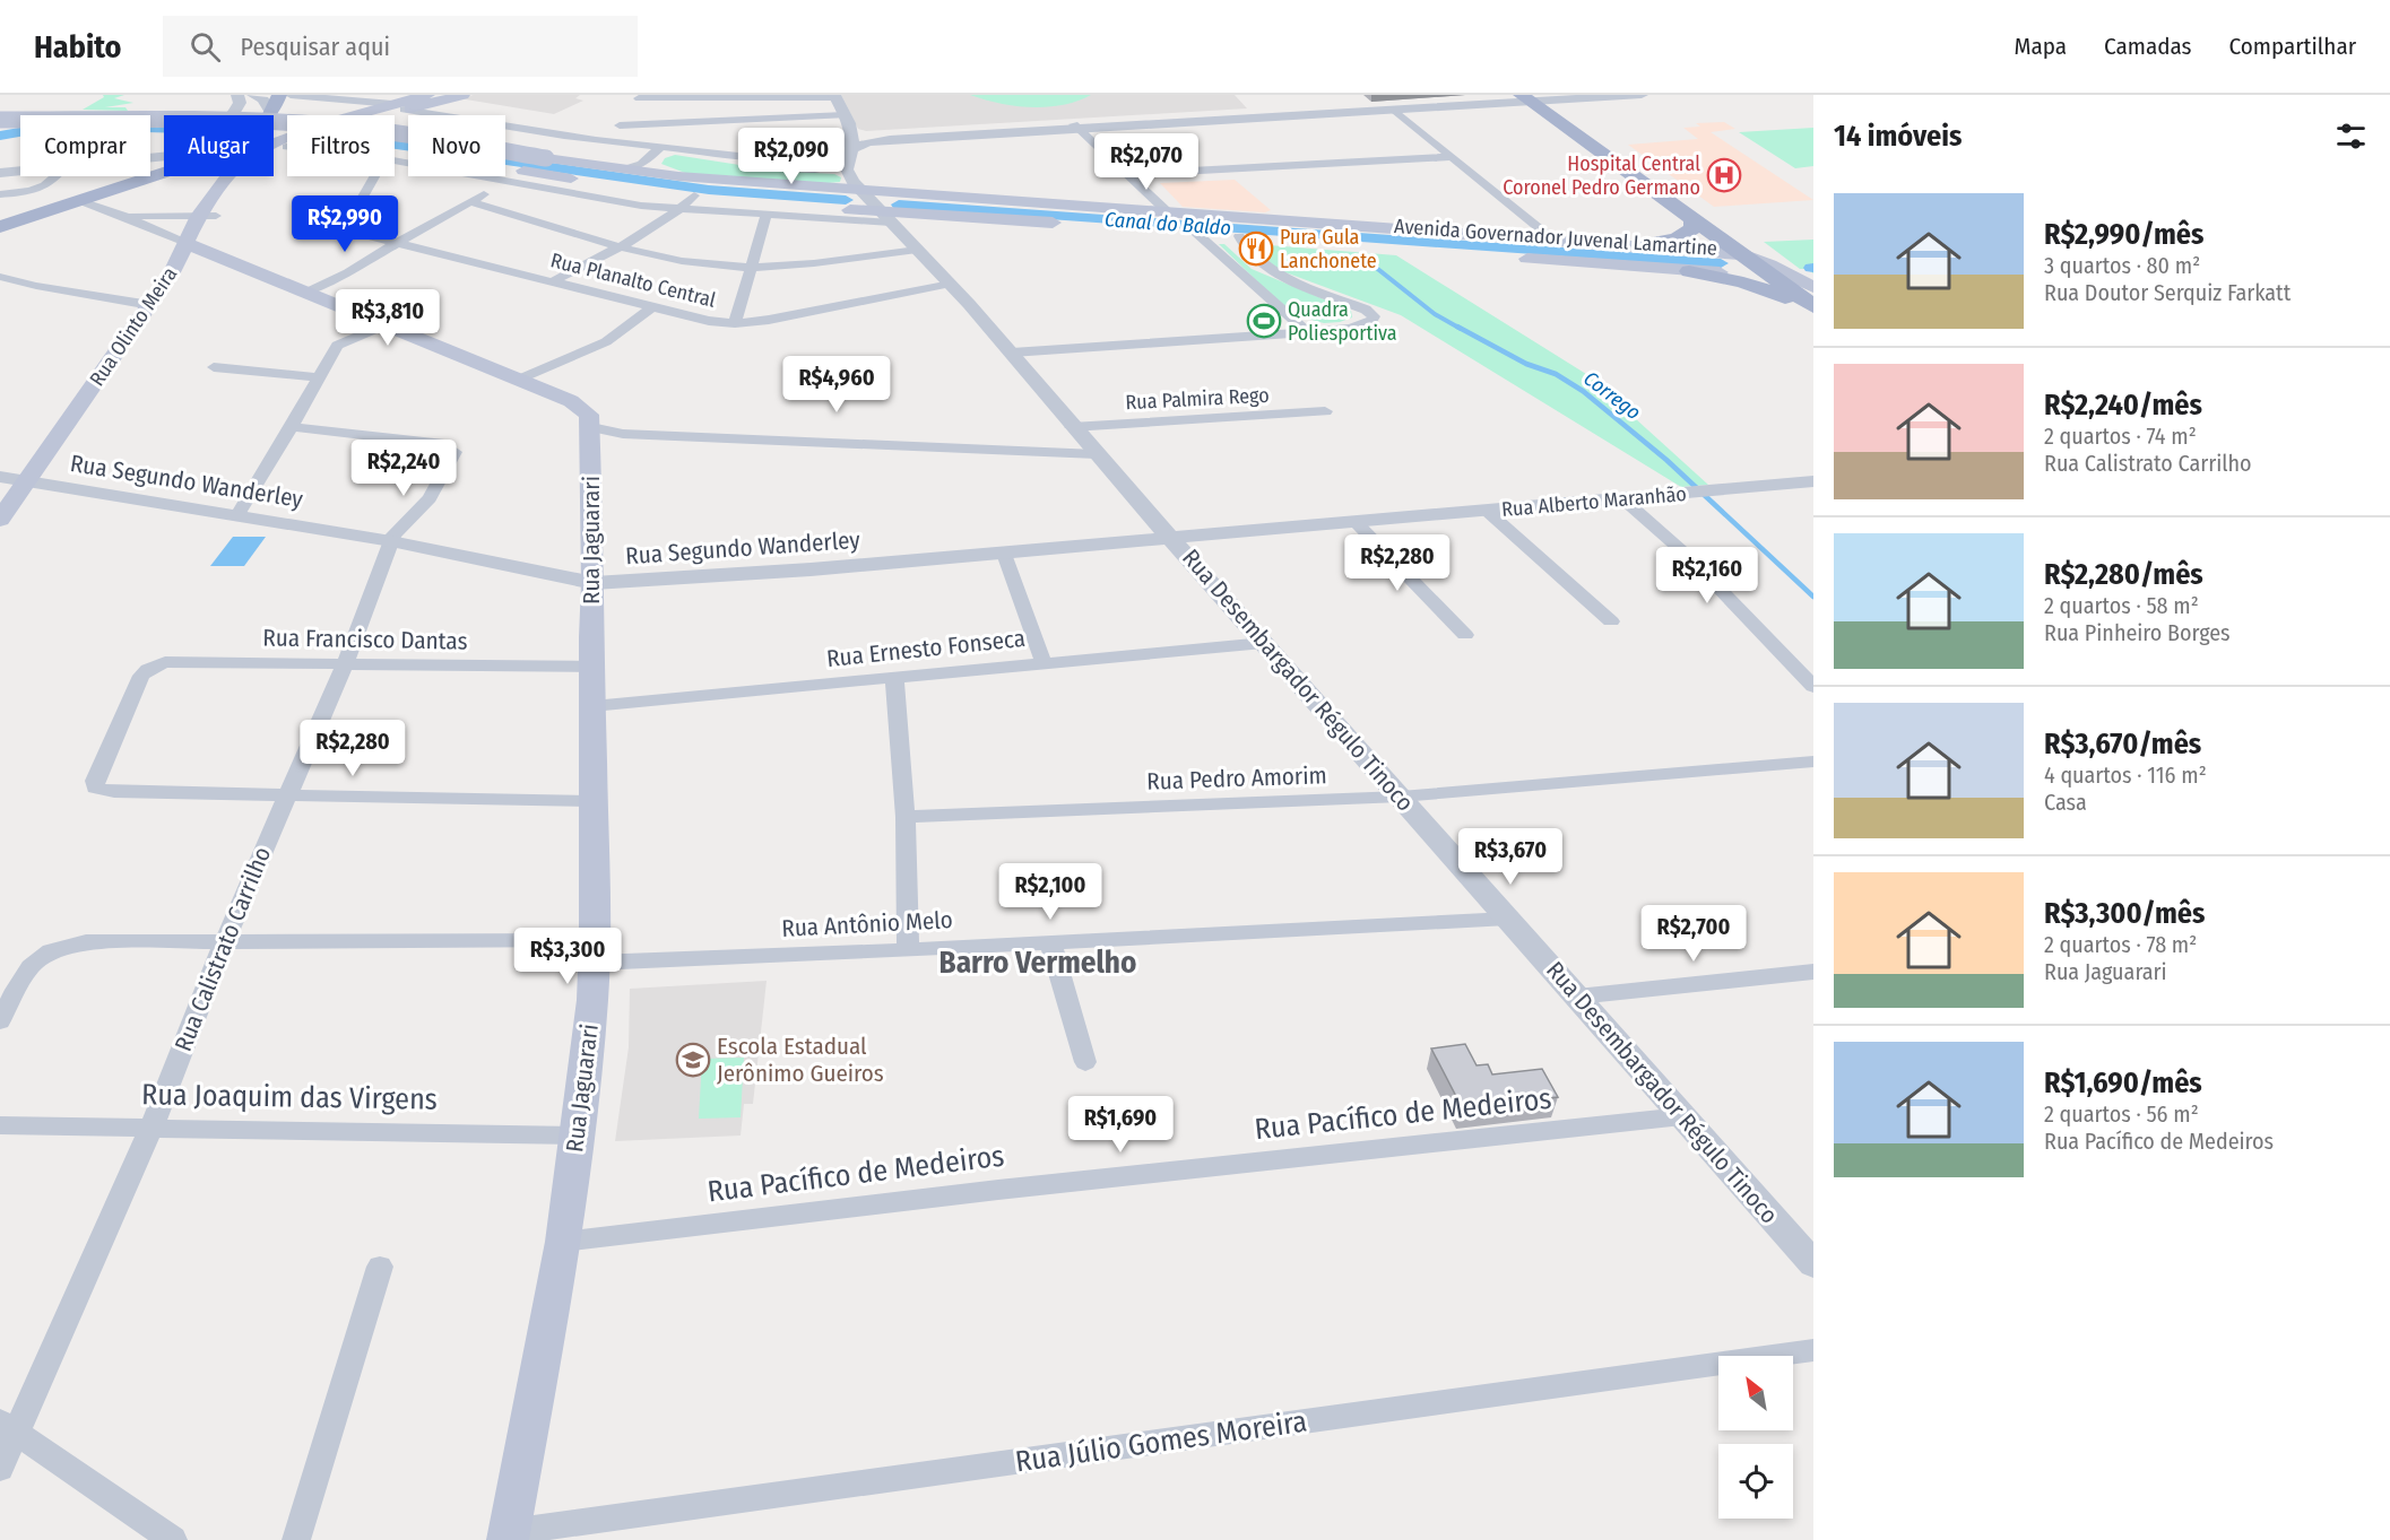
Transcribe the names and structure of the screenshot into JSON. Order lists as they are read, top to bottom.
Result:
{
  "streets": {
    "main road": ["Avenida Governador Juvenal Lamartine", "Rua Olinto Meira", "Rua Jaguarari"],
    "street": [
      "Rua Planalto Central",
      "Rua Palmira Rego",
      "Rua Segundo Wanderley",
      "Rua Alberto Maranhão",
      "Rua Francisco Dantas",
      "Rua Ernesto Fonseca",
      "Rua Desembargador Régulo Tinoco",
      "Rua Pedro Amorim",
      "Rua Antônio Melo",
      "Rua Calistrato Carrilho",
      "Rua Joaquim das Virgens",
      "Rua Pacífico de Medeiros",
      "Rua Júlio Gomes Moreira"
    ]
  },
  "crossings": [
    ["Avenida Governador Juvenal Lamartine", "Rua Desembargador Régulo Tinoco"],
    ["Rua Planalto Central", "Rua Desembargador Régulo Tinoco"],
    ["Rua Olinto Meira", "Rua Segundo Wanderley"],
    ["Rua Palmira Rego", "Rua Desembargador Régulo Tinoco"],
    ["Rua Segundo Wanderley", "Rua Alberto Maranhão"],
    ["Rua Segundo Wanderley", "Rua Jaguarari"],
    ["Rua Segundo Wanderley", "Rua Desembargador Régulo Tinoco"],
    ["Rua Segundo Wanderley", "Rua Calistrato Carrilho"],
    ["Rua Alberto Maranhão", "Rua Desembargador Régulo Tinoco"],
    ["Rua Jaguarari", "Rua Francisco Dantas"],
    ["Rua Jaguarari", "Rua Ernesto Fonseca"],
    ["Rua Jaguarari", "Rua Antônio Melo"],
    ["Rua Jaguarari", "Rua Joaquim das Virgens"],
    ["Rua Jaguarari", "Rua Pacífico de Medeiros"],
    ["Rua Jaguarari", "Rua Júlio Gomes Moreira"],
    ["Rua Francisco Dantas", "Rua Calistrato Carrilho"],
    ["Rua Ernesto Fonseca", "Rua Desembargador Régulo Tinoco"],
    ["Rua Desembargador Régulo Tinoco", "Rua Pedro Amorim"],
    ["Rua Desembargador Régulo Tinoco", "Rua Antônio Melo"],
    ["Rua Desembargador Régulo Tinoco", "Rua Pacífico de Medeiros"],
    ["Rua Antônio Melo", "Rua Calistrato Carrilho"],
    ["Rua Calistrato Carrilho", "Rua Joaquim das Virgens"]
  ],
  "districts": ["Barro Vermelho"],
  "water": ["Canal do Baldo", "Corrego"],
  "places": {
    "hospital": ["Hospital Central Coronel Pedro Germano"],
    "restaurant": ["Pura Gula Lanchonete"],
    "sports": ["Quadra Poliesportiva"],
    "school or university": ["Escola Estadual Jerônimo Gueiros"]
  },
  "north": "top left",
  "page": {
    "header": "Habito",
    "search": "Pesquisar aqui",
    "nav": ["Mapa", "Camadas", "Compartilhar"],
    "heading": "14 imóveis",
    "chip": [
      "Comprar",
      "Alugar",
      "Filtros",
      "Novo"
    ],
    "price": [
      "R$2,090",
      "R$2,070",
      "R$2,990",
      "R$3,810",
      "R$4,960",
      "R$2,240",
      "R$2,280",
      "R$2,160",
      "R$2,280",
      "R$3,670",
      "R$2,100",
      "R$2,700",
      "R$3,300",
      "R$1,690"
    ],
    "list": [
      {
        "name": "R$2,990/mês",
        "note": "3 quartos · 80 m² · Rua Doutor Serquiz Farkatt"
      },
      {
        "name": "R$2,240/mês",
        "note": "2 quartos · 74 m² · Rua Calistrato Carrilho"
      },
      {
        "name": "R$2,280/mês",
        "note": "2 quartos · 58 m² · Rua Pinheiro Borges"
      },
      {
        "name": "R$3,670/mês",
        "note": "4 quartos · 116 m² · Casa"
      },
      {
        "name": "R$3,300/mês",
        "note": "2 quartos · 78 m² · Rua Jaguarari"
      },
      {
        "name": "R$1,690/mês",
        "note": "2 quartos · 56 m² · Rua Pacífico de Medeiros"
      }
    ]
  }
}
